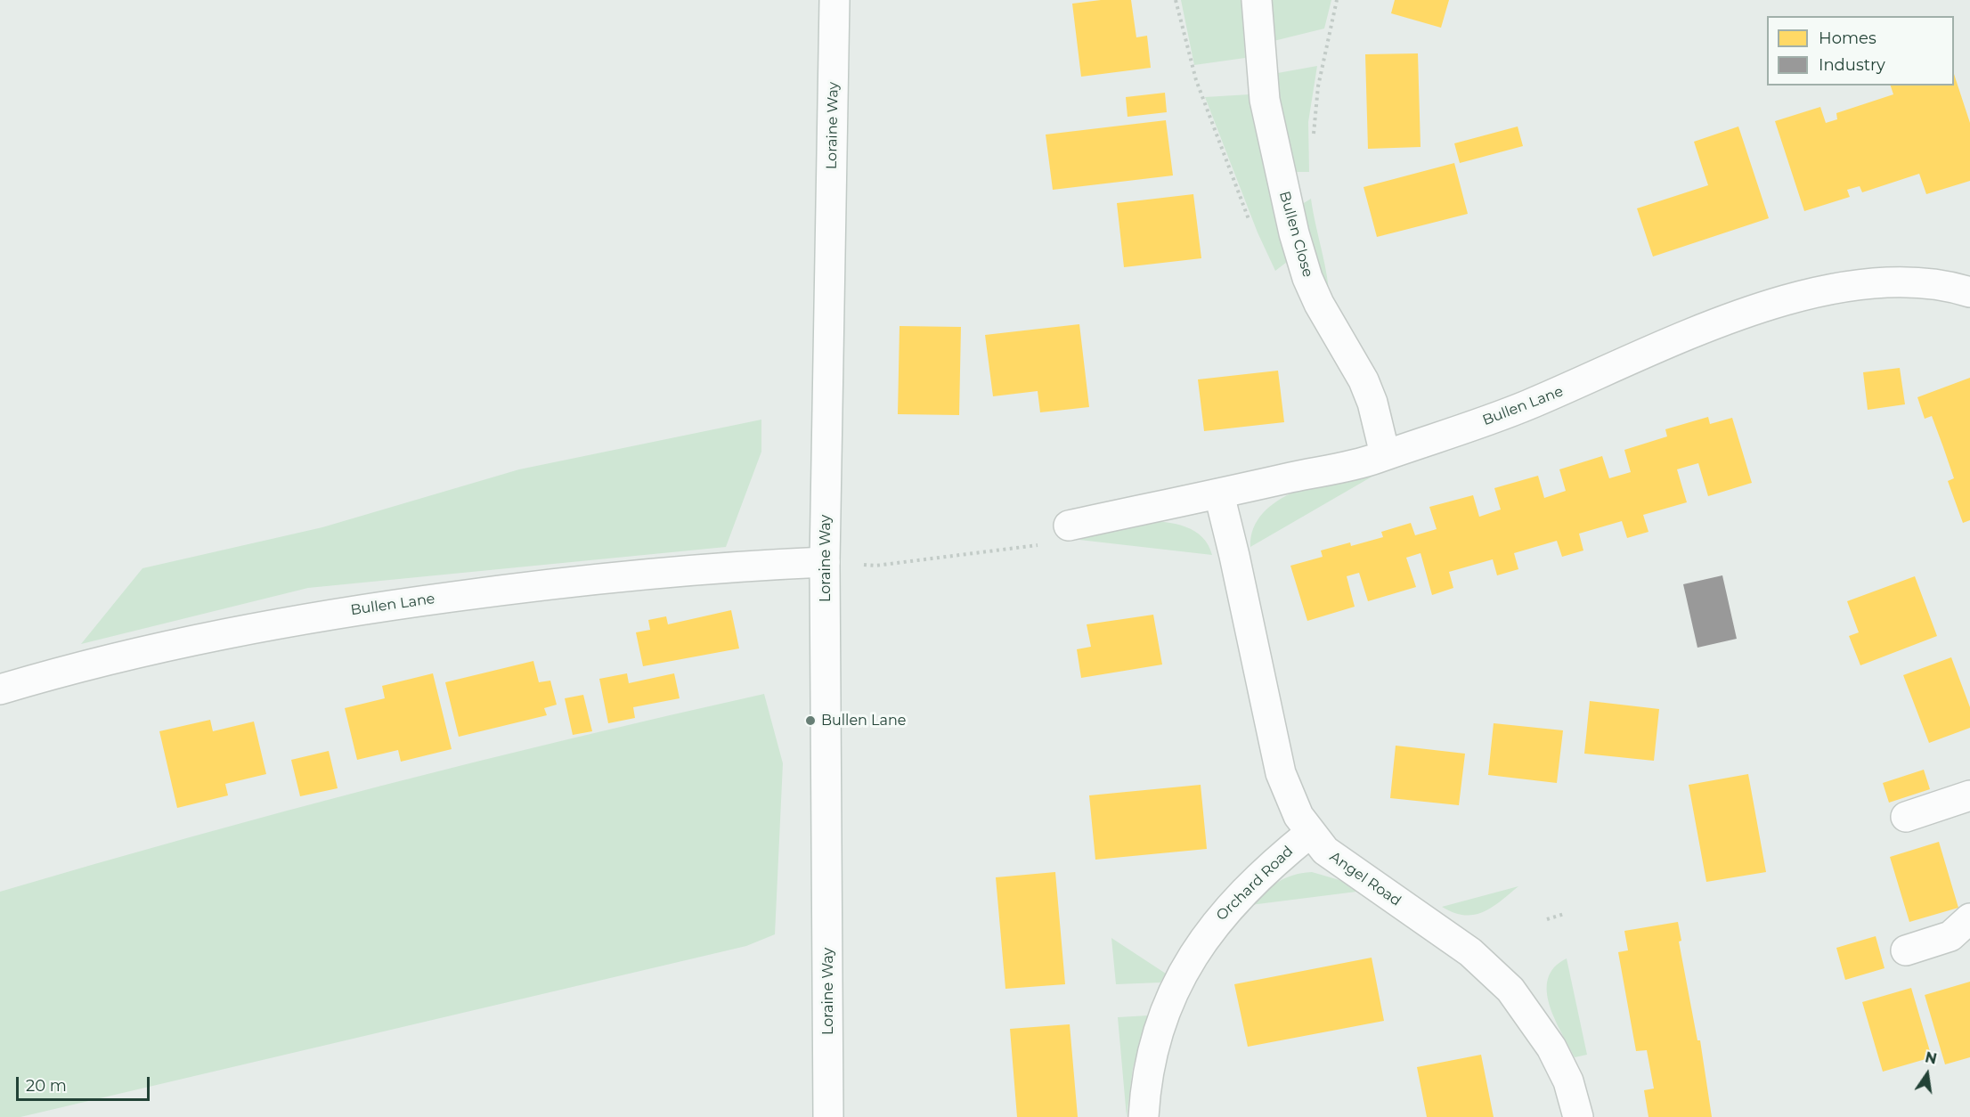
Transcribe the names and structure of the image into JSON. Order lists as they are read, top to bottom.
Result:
{
  "streets": {
    "street": [
      "Loraine Way",
      "Bullen Close",
      "Bullen Lane",
      "Angel Road",
      "Orchard Road"
    ]
  },
  "crossings": [
    ["Loraine Way", "Bullen Lane"],
    ["Bullen Close", "Bullen Lane"],
    ["Bullen Lane", "Angel Road"],
    ["Angel Road", "Orchard Road"]
  ],
  "places": ["Bullen Lane"],
  "legend": ["Homes", "Industry"],
  "scale_bar": "20 m",
  "north": "top"
}
